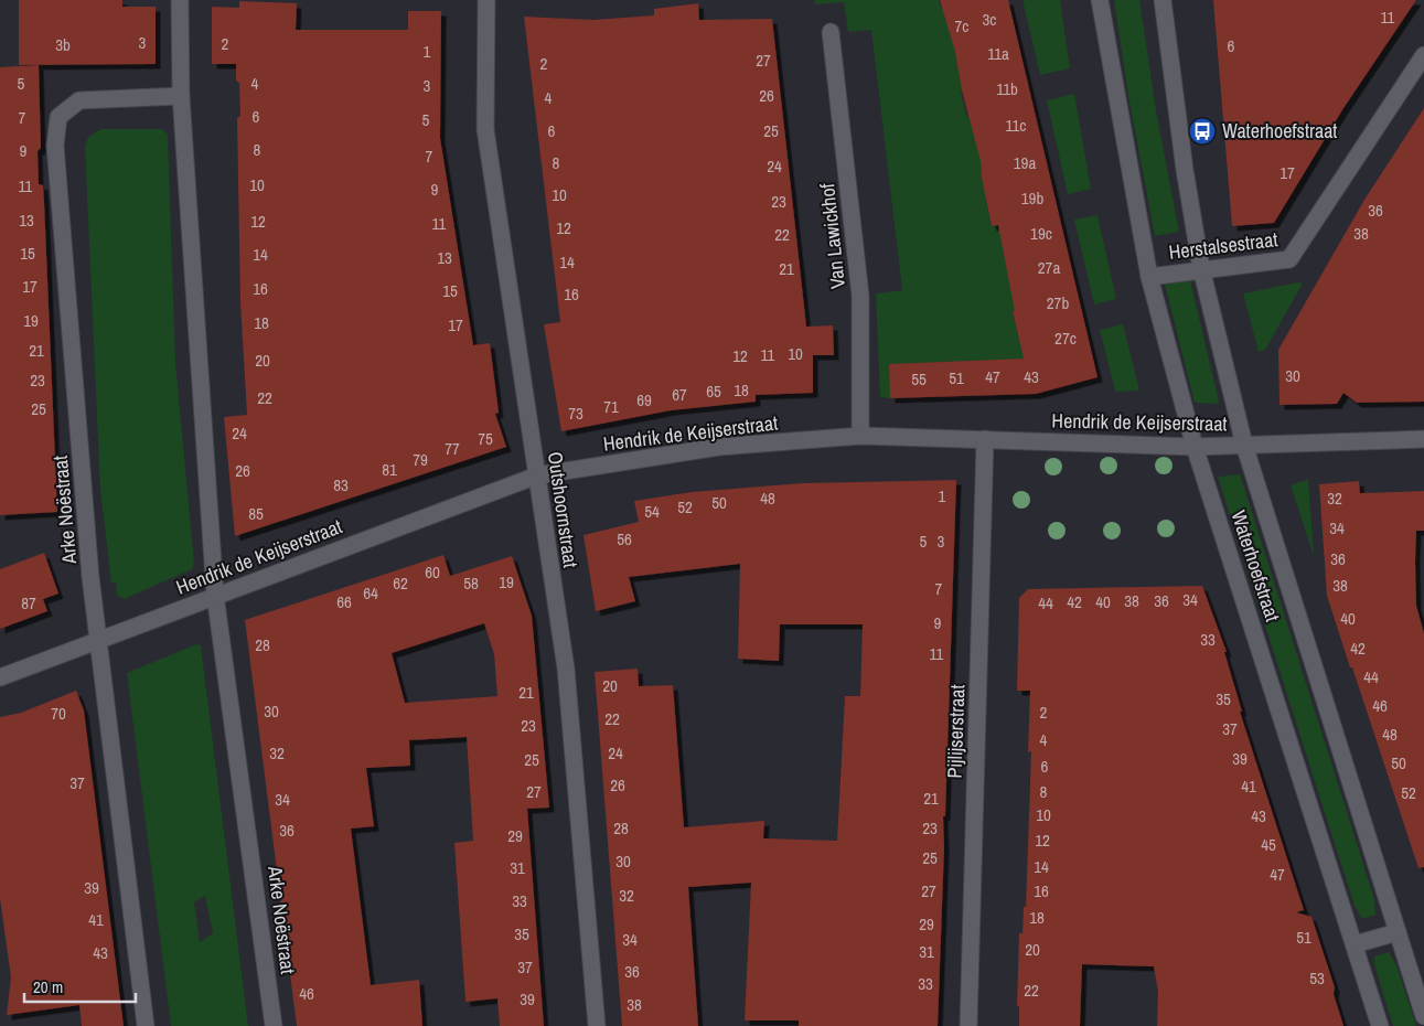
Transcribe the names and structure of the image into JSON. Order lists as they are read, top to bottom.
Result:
{
  "streets": {
    "street": [
      "Van Lawickhof",
      "Herstalsestraat",
      "Hendrik de Keijserstraat",
      "Arke Noëstraat",
      "Outshoornstraat",
      "Waterhoefstraat",
      "Pijlijserstraat"
    ]
  },
  "crossings": [
    ["Van Lawickhof", "Hendrik de Keijserstraat"],
    ["Herstalsestraat", "Waterhoefstraat"],
    ["Hendrik de Keijserstraat", "Arke Noëstraat"],
    ["Hendrik de Keijserstraat", "Outshoornstraat"],
    ["Hendrik de Keijserstraat", "Waterhoefstraat"],
    ["Hendrik de Keijserstraat", "Pijlijserstraat"]
  ],
  "places": {
    "bus stop": ["Waterhoefstraat"]
  },
  "house_numbers": [
    "11",
    "3c",
    "7c",
    "3",
    "2",
    "3b",
    "6",
    "1",
    "11a",
    "27",
    "2",
    "5",
    "4",
    "3",
    "11b",
    "26",
    "4",
    "6",
    "7",
    "5",
    "11c",
    "6",
    "25",
    "8",
    "9",
    "7",
    "8",
    "19a",
    "24",
    "17",
    "10",
    "11",
    "9",
    "10",
    "19b",
    "23",
    "36",
    "13",
    "12",
    "11",
    "12",
    "19c",
    "38",
    "22",
    "15",
    "14",
    "13",
    "14",
    "27a",
    "21",
    "17",
    "16",
    "15",
    "16",
    "27b",
    "19",
    "18",
    "17",
    "27c",
    "21",
    "10",
    "11",
    "12",
    "20",
    "30",
    "47",
    "43",
    "51",
    "55",
    "23",
    "18",
    "65",
    "67",
    "22",
    "69",
    "71",
    "25",
    "73",
    "24",
    "75",
    "77",
    "79",
    "81",
    "26",
    "83",
    "1",
    "48",
    "32",
    "50",
    "52",
    "54",
    "85",
    "34",
    "56",
    "5",
    "3",
    "36",
    "60",
    "19",
    "62",
    "58",
    "38",
    "7",
    "64",
    "34",
    "38",
    "36",
    "66",
    "42",
    "40",
    "87",
    "44",
    "40",
    "9",
    "33",
    "28",
    "42",
    "11",
    "44",
    "20",
    "21",
    "35",
    "46",
    "30",
    "2",
    "70",
    "22",
    "23",
    "37",
    "48",
    "4",
    "32",
    "24",
    "39",
    "25",
    "50",
    "6",
    "37",
    "26",
    "41",
    "27",
    "8",
    "52",
    "21",
    "34",
    "10",
    "43",
    "28",
    "23",
    "36",
    "29",
    "12",
    "45",
    "25",
    "30",
    "14",
    "31",
    "47",
    "39",
    "27",
    "16",
    "32",
    "33",
    "18",
    "41",
    "29",
    "35",
    "51",
    "34",
    "20",
    "31",
    "43",
    "37",
    "36",
    "53",
    "33",
    "22",
    "46",
    "39",
    "38"
  ],
  "scale_bar": "20 m"
}
